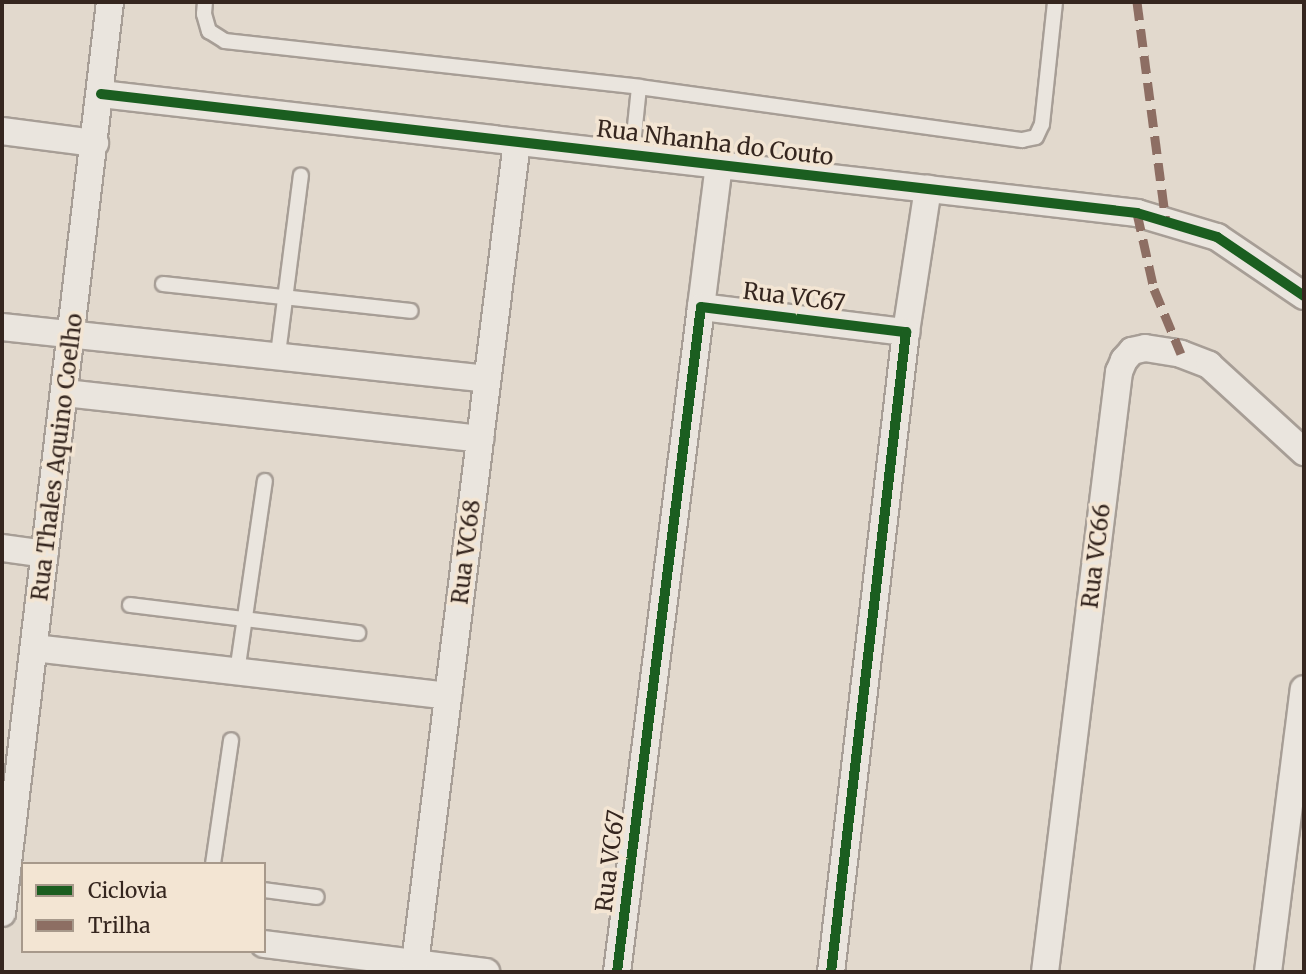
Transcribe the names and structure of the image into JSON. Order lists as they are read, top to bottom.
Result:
{
  "streets": {
    "street": [
      "Rua Nhanha do Couto",
      "Rua VC67",
      "Rua Thales Aquino Coelho",
      "Rua VC68",
      "Rua VC66"
    ]
  },
  "crossings": [
    ["Rua Nhanha do Couto", "Rua VC67"],
    ["Rua Nhanha do Couto", "Rua Thales Aquino Coelho"],
    ["Rua Nhanha do Couto", "Rua VC68"]
  ],
  "legend": ["Ciclovia", "Trilha"]
}
